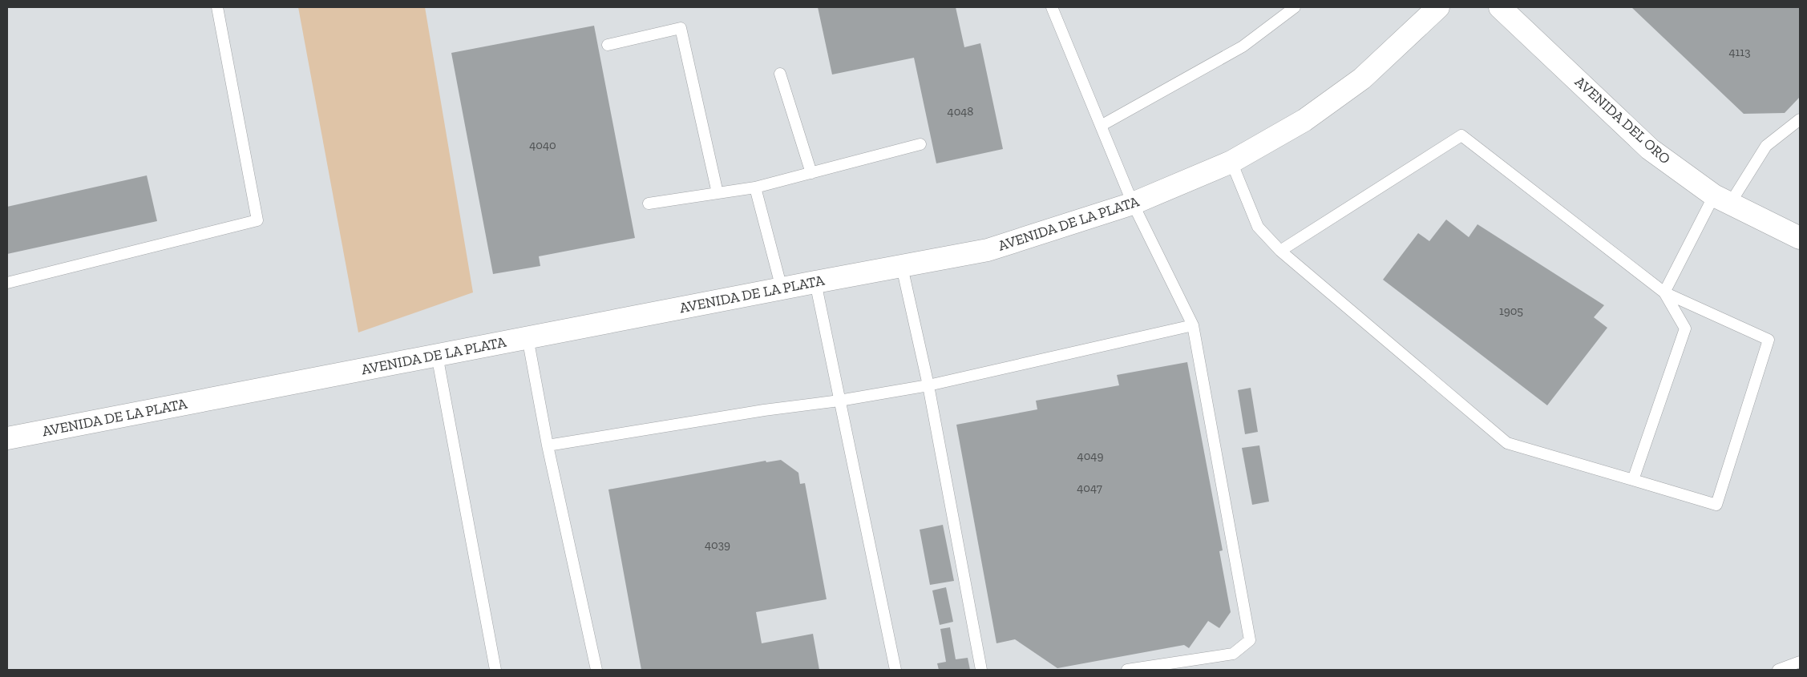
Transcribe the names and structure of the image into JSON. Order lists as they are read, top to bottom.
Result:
{
  "streets": {
    "street": ["AVENIDA DEL ORO", "AVENIDA DE LA PLATA"]
  },
  "house_numbers": [
    "4113",
    "4048",
    "4040",
    "1905",
    "4049",
    "4047",
    "4039"
  ]
}
